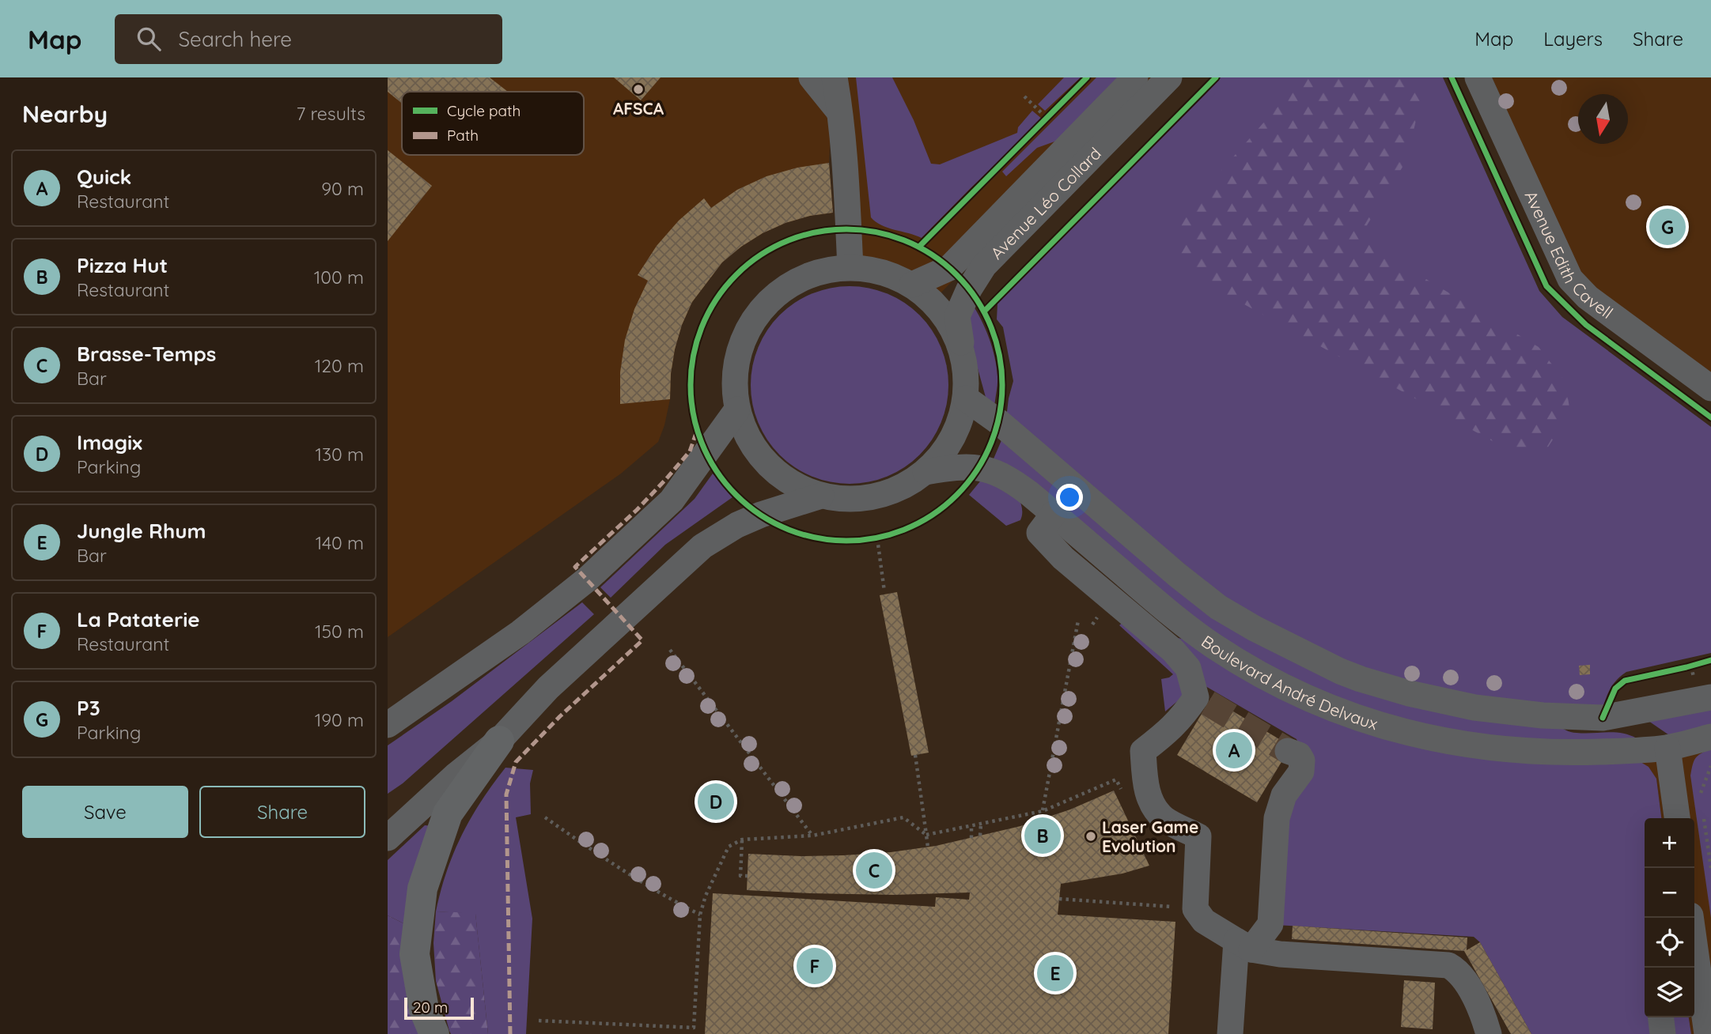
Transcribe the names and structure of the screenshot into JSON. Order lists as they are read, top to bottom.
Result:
{
  "streets": {
    "street": ["Avenue Léo Collard", "Avenue Edith Cavell", "Boulevard André Delvaux"]
  },
  "places": ["AFSCA", "Laser Game Evolution"],
  "legend": ["Cycle path", "Path"],
  "scale_bar": "20 m",
  "north": "bottom",
  "page": {
    "header": "Map",
    "search": "Search here",
    "nav": ["Map", "Layers", "Share"],
    "heading": ["Nearby", "7 results"],
    "list": [
      {
        "mark": "A",
        "name": "Quick",
        "note": "Restaurant",
        "value": "90 m"
      },
      {
        "mark": "B",
        "name": "Pizza Hut",
        "note": "Restaurant",
        "value": "100 m"
      },
      {
        "mark": "C",
        "name": "Brasse-Temps",
        "note": "Bar",
        "value": "120 m"
      },
      {
        "mark": "D",
        "name": "Imagix",
        "note": "Parking",
        "value": "130 m"
      },
      {
        "mark": "E",
        "name": "Jungle Rhum",
        "note": "Bar",
        "value": "140 m"
      },
      {
        "mark": "F",
        "name": "La Pataterie",
        "note": "Restaurant",
        "value": "150 m"
      },
      {
        "mark": "G",
        "name": "P3",
        "note": "Parking",
        "value": "190 m"
      }
    ],
    "pins": [
      "G",
      "A",
      "D",
      "B",
      "C",
      "F",
      "E"
    ],
    "buttons": ["Save", "Share"],
    "map_buttons": ["+", "−"],
    "scale": "20 m"
  }
}
